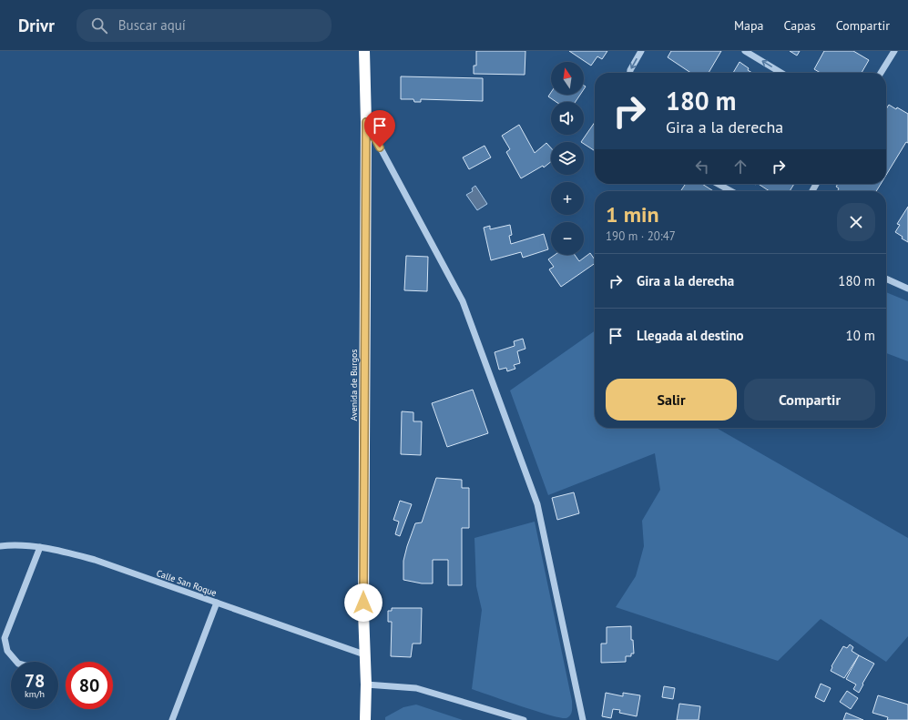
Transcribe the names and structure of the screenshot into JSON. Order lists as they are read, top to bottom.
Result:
{
  "streets": {
    "highway": ["Avenida de Burgos"],
    "street": ["Calle San Roque"]
  },
  "crossings": [
    ["Avenida de Burgos", "Calle San Roque"]
  ],
  "north": "top",
  "page": {
    "header": "Drivr",
    "search": "Buscar aquí",
    "nav": ["Mapa", "Capas", "Compartir"],
    "map_buttons": ["+", "−"],
    "turn": ["180 m", "Gira a la derecha"],
    "heading": ["1 min", "190 m · 20:47"],
    "list": [
      {
        "name": "Gira a la derecha",
        "value": "180 m"
      },
      {
        "name": "Llegada al destino",
        "value": "10 m"
      }
    ],
    "buttons": ["Salir", "Compartir"],
    "speed": "78 km/h",
    "limit": "80"
  }
}
